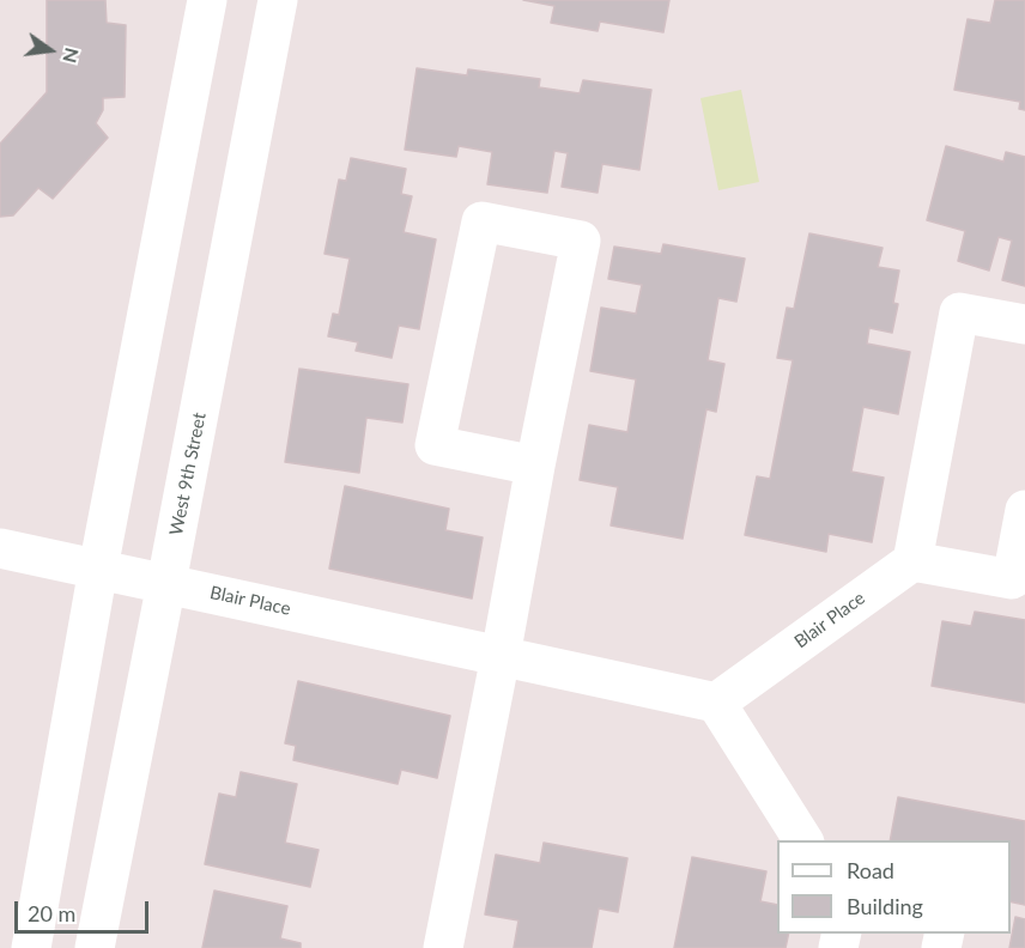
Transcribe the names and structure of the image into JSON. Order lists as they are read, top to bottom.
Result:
{
  "streets": {
    "street": ["West 9th Street", "Blair Place"]
  },
  "crossings": [
    ["West 9th Street", "Blair Place"]
  ],
  "legend": ["Road", "Building"],
  "scale_bar": "20 m",
  "north": "right"
}
